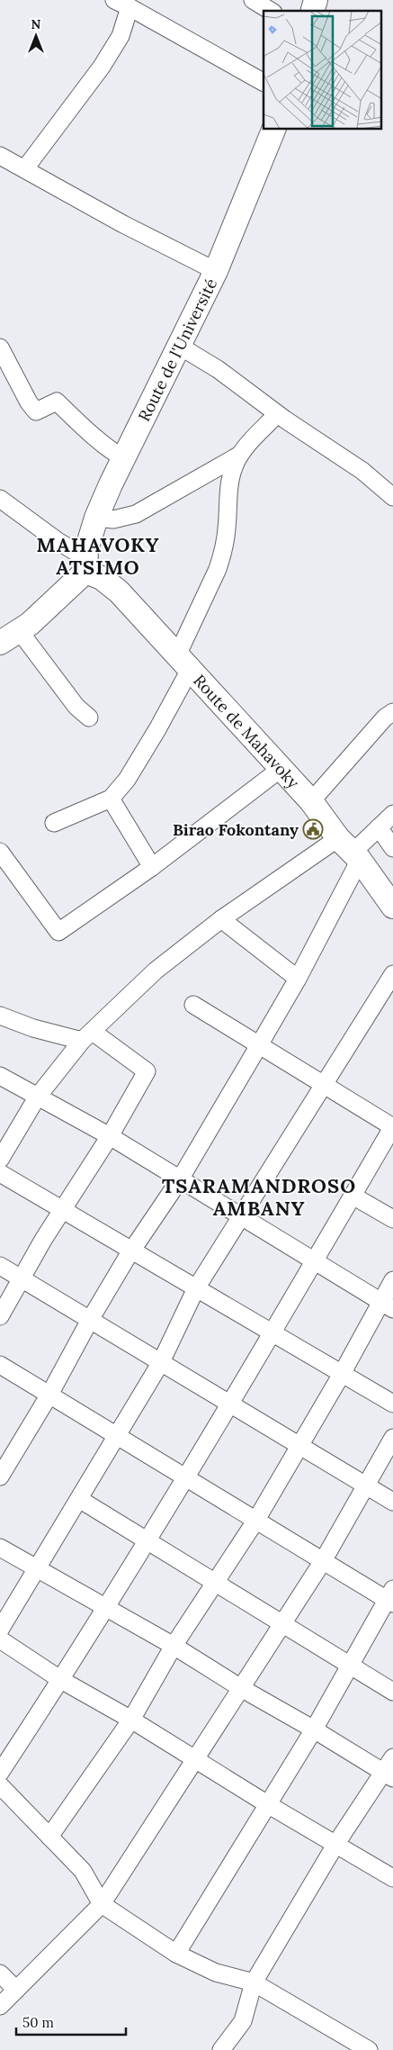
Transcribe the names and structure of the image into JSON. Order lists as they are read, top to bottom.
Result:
{
  "streets": {
    "street": ["Route de l'Université", "Route de Mahavoky"]
  },
  "crossings": [
    ["Route de l'Université", "Route de Mahavoky"]
  ],
  "districts": ["MAHAVOKY ATSIMO", "TSARAMANDROSO AMBANY"],
  "places": {
    "public building": ["Birao Fokontany"]
  },
  "scale_bar": "50 m",
  "north": "top"
}
